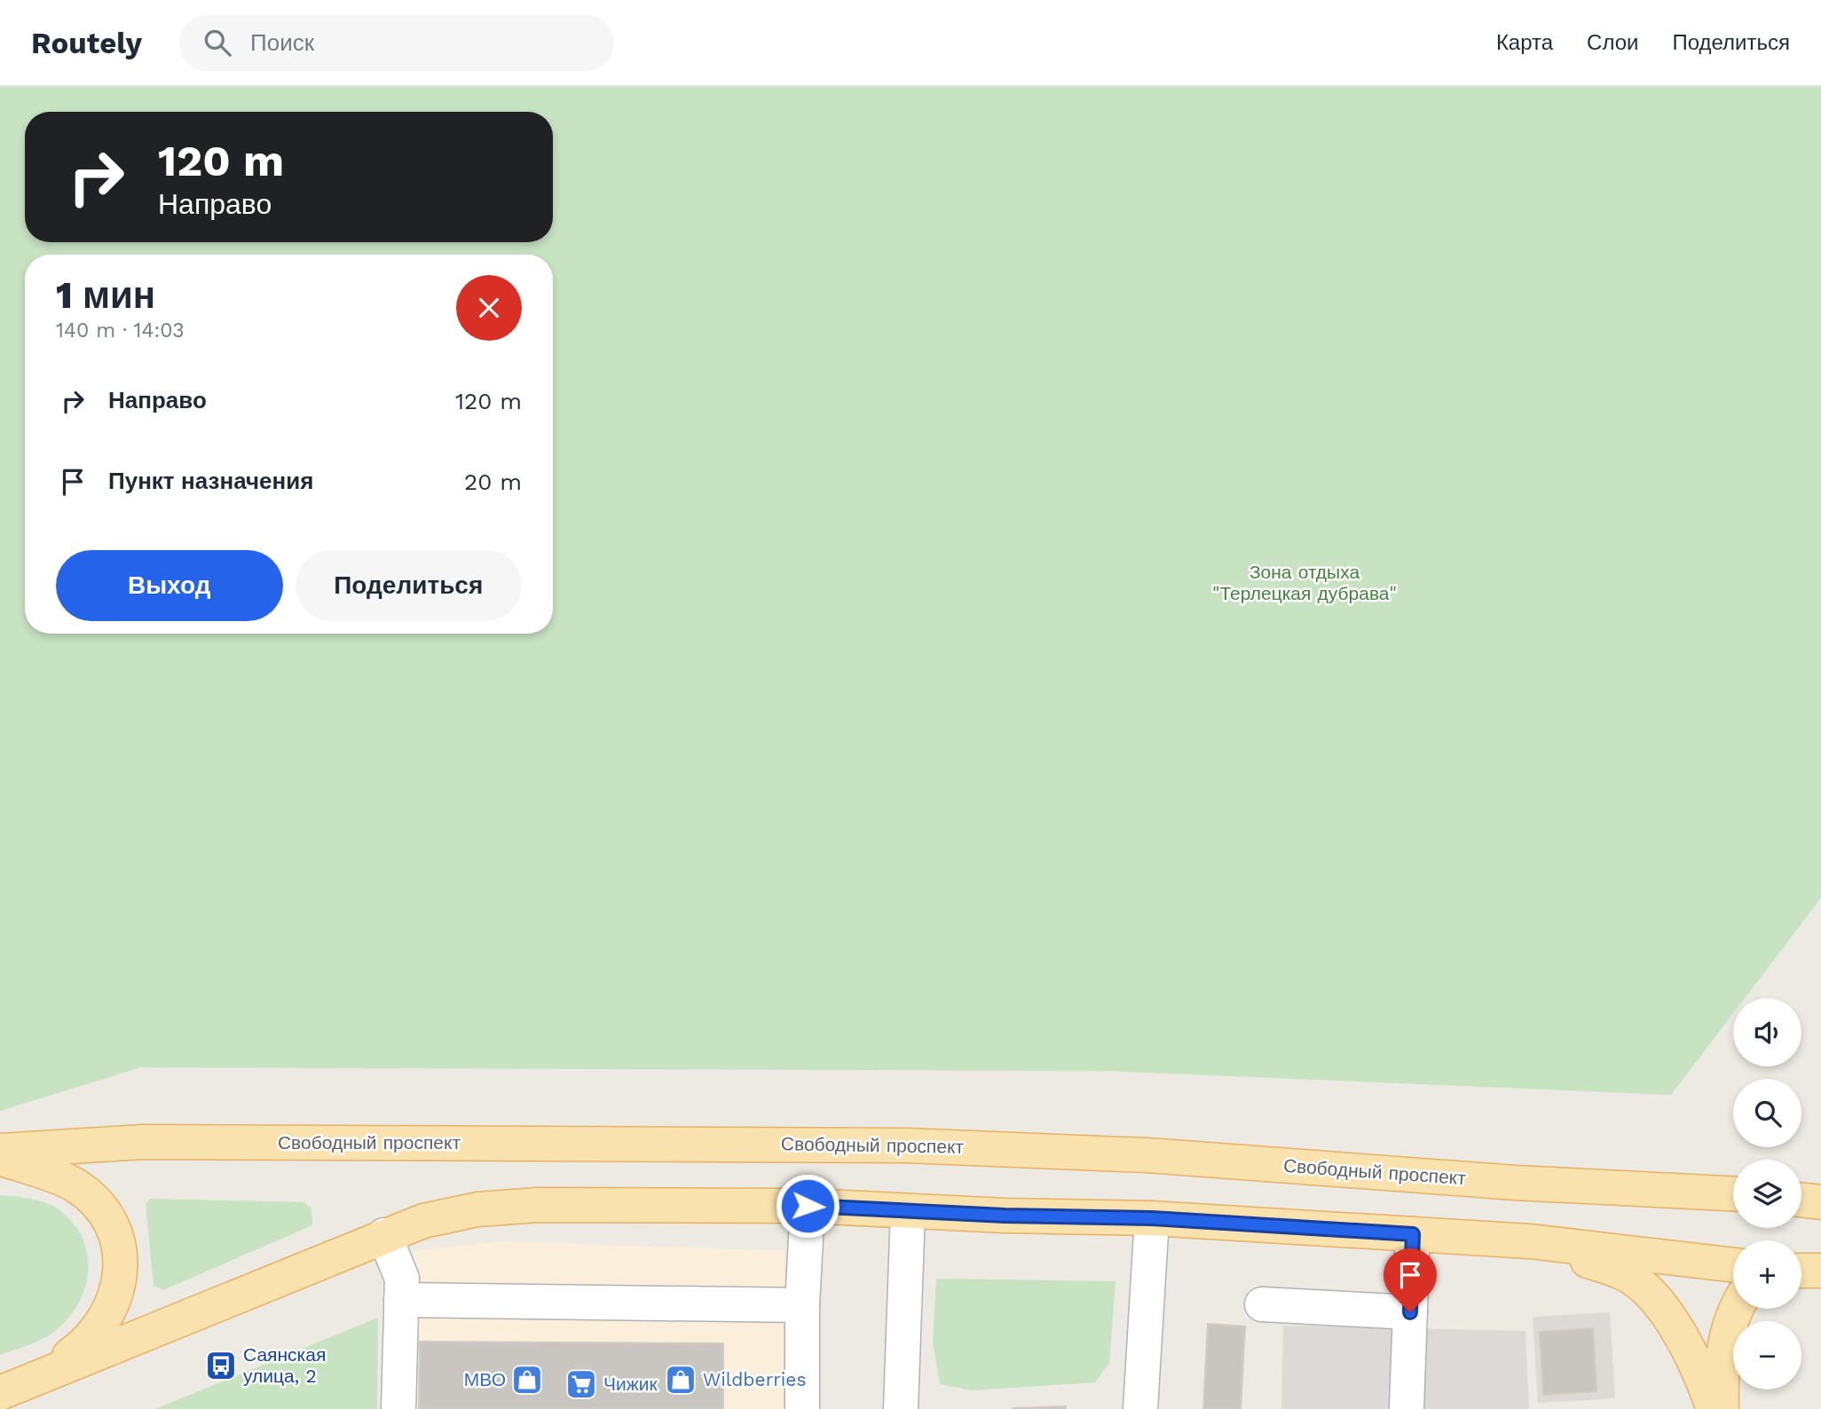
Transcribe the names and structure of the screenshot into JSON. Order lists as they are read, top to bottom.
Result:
{
  "streets": {
    "main road": ["Свободный проспект"]
  },
  "parks": ["Зона отдыха \"Терлецкая дубрава\""],
  "places": {
    "bus stop": ["Саянская улица, 2"],
    "shop": ["МВО", "Wildberries"],
    "supermarket": ["Чижик"]
  },
  "page": {
    "header": "Routely",
    "search": "Поиск",
    "nav": ["Карта", "Слои", "Поделиться"],
    "turn": ["120 m", "Направо"],
    "heading": ["1 мин", "140 m · 14:03"],
    "list": [
      {
        "name": "Направо",
        "value": "120 m"
      },
      {
        "name": "Пункт назначения",
        "value": "20 m"
      }
    ],
    "buttons": ["Выход", "Поделиться"],
    "map_buttons": ["+", "−"]
  }
}
